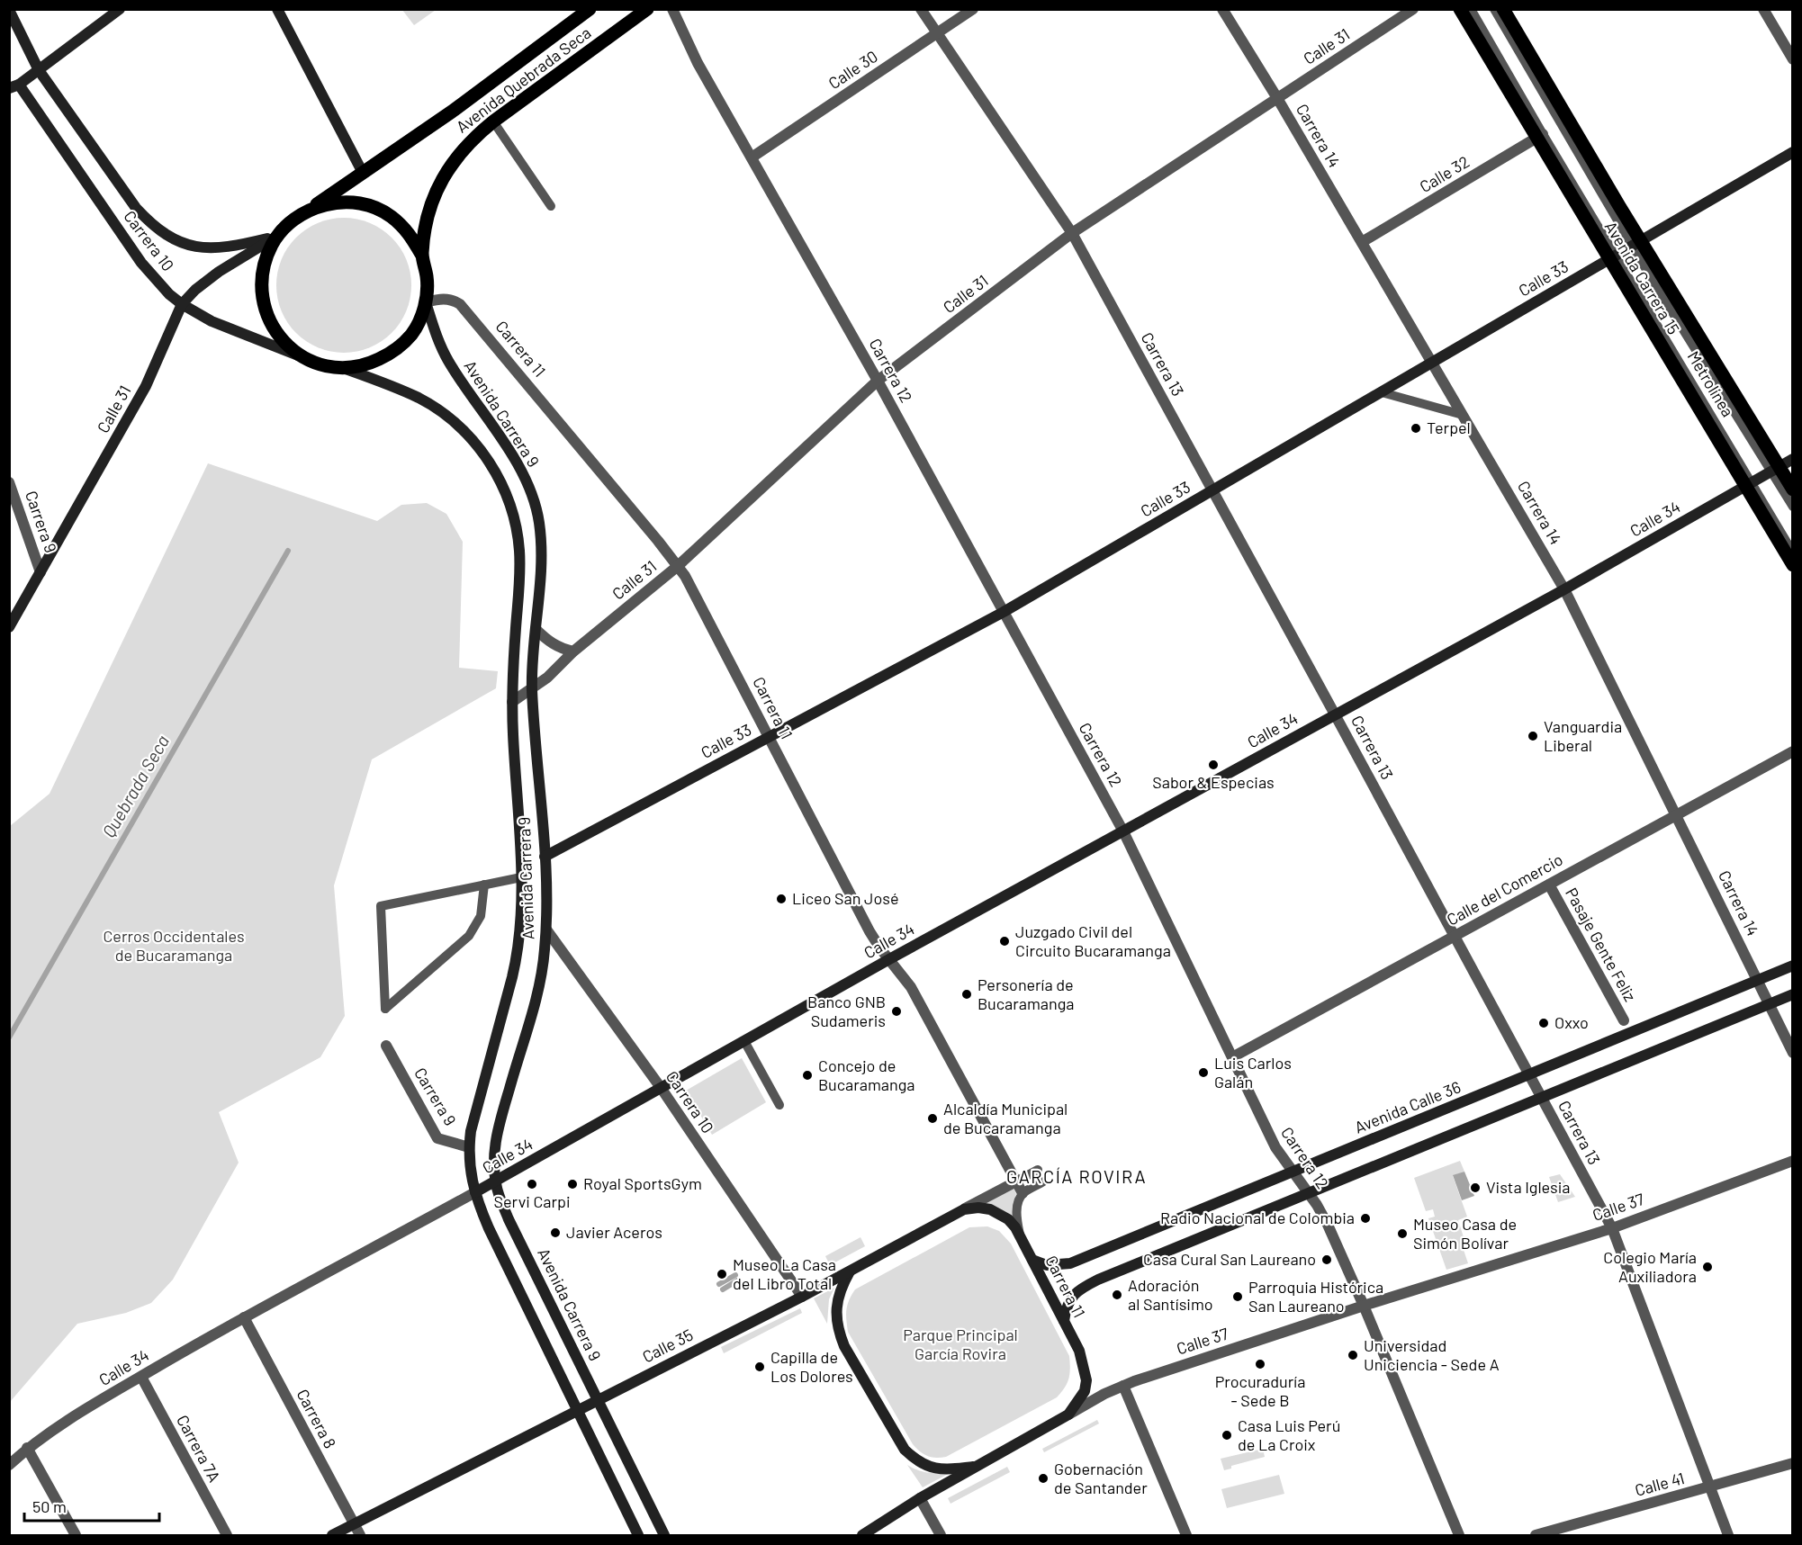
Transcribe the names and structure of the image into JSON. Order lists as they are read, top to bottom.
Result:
{
  "streets": {
    "main road": ["Avenida Quebrada Seca", "Avenida Carrera 15"],
    "street": [
      "Calle 31",
      "Calle 30",
      "Carrera 14",
      "Calle 32",
      "Carrera 10",
      "Calle 33",
      "Carrera 11",
      "Carrera 13",
      "Carrera 12",
      "Avenida Carrera 9",
      "Calle 34",
      "Carrera 9",
      "Calle del Comercio",
      "Pasaje Gente Feliz",
      "Avenida Calle 36",
      "Calle 37",
      "Calle 35",
      "Carrera 8",
      "Carrera 7A",
      "Calle 41"
    ]
  },
  "crossings": [
    ["Calle 31", "Avenida Quebrada Seca"],
    ["Calle 31", "Carrera 14"],
    ["Calle 31", "Carrera 10"],
    ["Calle 31", "Carrera 11"],
    ["Calle 31", "Carrera 13"],
    ["Calle 31", "Carrera 12"],
    ["Calle 31", "Avenida Carrera 9"],
    ["Calle 31", "Carrera 9"],
    ["Calle 30", "Carrera 13"],
    ["Calle 30", "Carrera 12"],
    ["Avenida Quebrada Seca", "Carrera 10"],
    ["Avenida Quebrada Seca", "Carrera 11"],
    ["Avenida Quebrada Seca", "Avenida Carrera 9"],
    ["Carrera 14", "Calle 32"],
    ["Carrera 14", "Calle 33"],
    ["Carrera 14", "Calle 34"],
    ["Carrera 14", "Calle del Comercio"],
    ["Carrera 14", "Avenida Calle 36"],
    ["Calle 32", "Avenida Carrera 15"],
    ["Carrera 10", "Carrera 11"],
    ["Carrera 10", "Avenida Carrera 9"],
    ["Carrera 10", "Calle 34"],
    ["Carrera 10", "Calle 35"],
    ["Avenida Carrera 15", "Calle 33"],
    ["Avenida Carrera 15", "Calle 34"],
    ["Calle 33", "Carrera 11"],
    ["Calle 33", "Carrera 13"],
    ["Calle 33", "Carrera 12"],
    ["Calle 33", "Avenida Carrera 9"],
    ["Carrera 11", "Avenida Carrera 9"],
    ["Carrera 11", "Calle 34"],
    ["Carrera 11", "Avenida Calle 36"],
    ["Carrera 11", "Calle 37"],
    ["Carrera 11", "Calle 35"],
    ["Carrera 13", "Calle 34"],
    ["Carrera 13", "Calle del Comercio"],
    ["Carrera 13", "Avenida Calle 36"],
    ["Carrera 13", "Calle 37"],
    ["Carrera 13", "Calle 41"],
    ["Carrera 12", "Calle 34"],
    ["Carrera 12", "Calle del Comercio"],
    ["Carrera 12", "Avenida Calle 36"],
    ["Carrera 12", "Calle 37"],
    ["Avenida Carrera 9", "Calle 34"],
    ["Avenida Carrera 9", "Carrera 9"],
    ["Avenida Carrera 9", "Calle 35"],
    ["Calle 34", "Carrera 8"],
    ["Calle 34", "Carrera 7A"],
    ["Calle del Comercio", "Pasaje Gente Feliz"],
    ["Calle 35", "Carrera 8"]
  ],
  "districts": ["GARCÍA ROVIRA"],
  "water": ["Quebrada Seca"],
  "parks": ["Cerros Occidentales de Bucaramanga", "Parque Principal García Rovira"],
  "places": [
    "Terpel",
    "Vanguardia Liberal",
    "Sabor & Especias",
    "Liceo San José",
    "Juzgado Civil del Circuito Bucaramanga",
    "Personería de Bucaramanga",
    "Banco GNB Sudameris",
    "Oxxo",
    "Luis Carlos Galán",
    "Concejo de Bucaramanga",
    "Alcaldía Municipal de Bucaramanga",
    "Servi Carpi",
    "Royal SportsGym",
    "Vista Iglesia",
    "Radio Nacional de Colombia",
    "Javier Aceros",
    "Museo Casa de Simón Bolívar",
    "Casa Cural San Laureano",
    "Colegio María Auxiliadora",
    "Museo La Casa del Libro Total",
    "Adoración al Santísimo",
    "Parroquia Histórica San Laureano",
    "Universidad Uniciencia - Sede A",
    "Procuraduría - Sede B",
    "Capilla de Los Dolores",
    "Casa Luis Perú de La Croix",
    "Gobernación de Santander"
  ],
  "scale_bar": "50 m"
}
